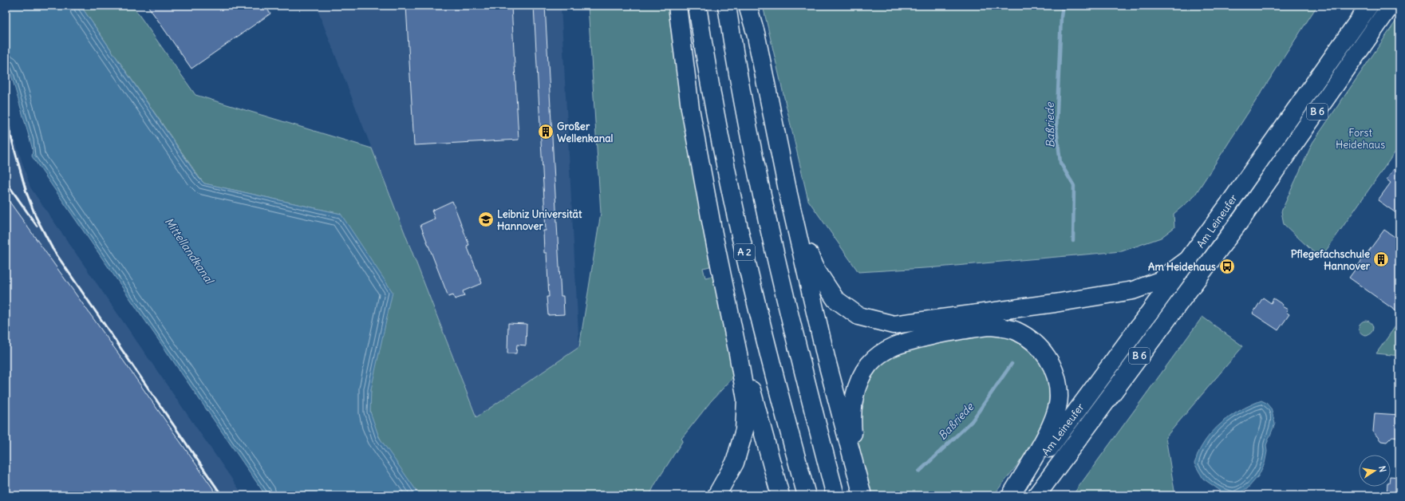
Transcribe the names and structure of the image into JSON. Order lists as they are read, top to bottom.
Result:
{
  "streets": {
    "main road": ["B 6", "Am Leineufer", "A 2"]
  },
  "water": ["Baßriede", "Mittellandkanal"],
  "parks": ["Forst Heidehaus"],
  "places": {
    "building": ["Großer Wellenkanal", "Pflegefachschule Hannover"],
    "school or university": ["Leibniz Universität Hannover"],
    "bus stop": ["Am Heidehaus"]
  },
  "north": "right"
}
